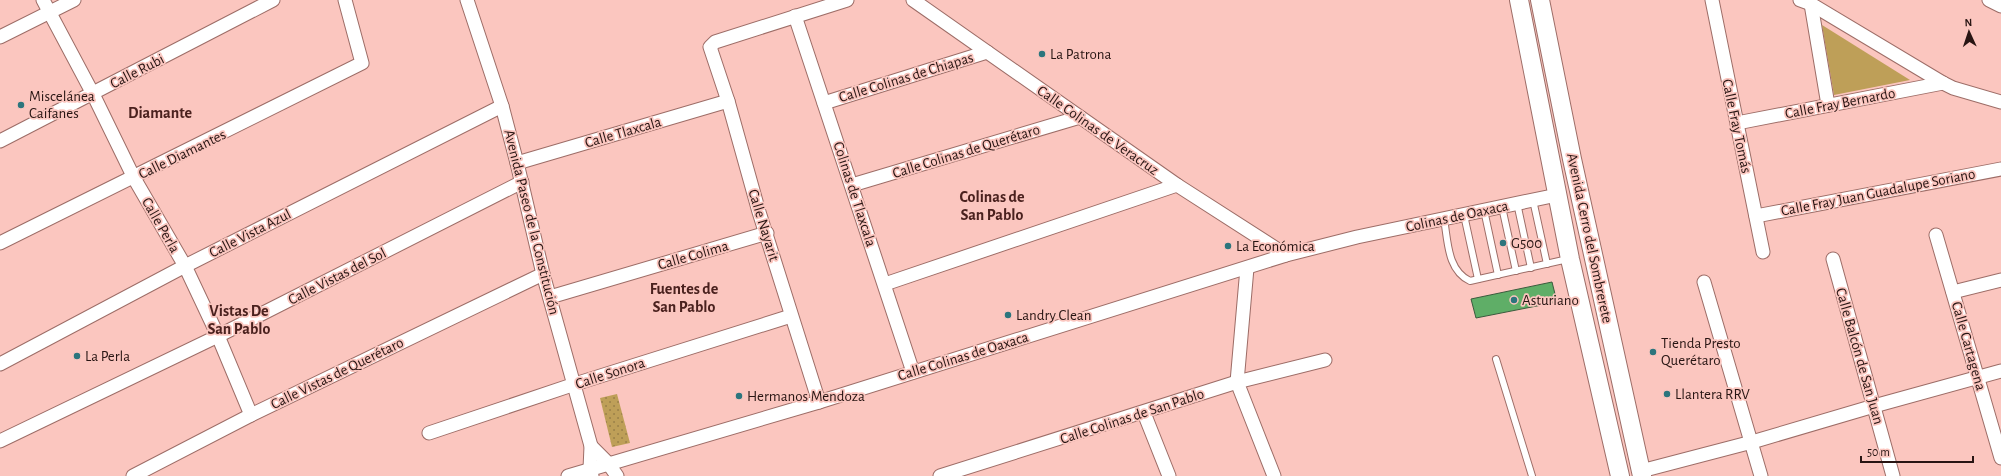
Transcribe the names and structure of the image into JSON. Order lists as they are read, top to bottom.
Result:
{
  "streets": {
    "main road": ["Avenida Cerro del Sombrerete"],
    "street": [
      "Calle Rubi",
      "Calle Colinas de Chiapas",
      "Calle Fray Bernardo",
      "Calle Fray Tomás",
      "Calle Colinas de Veracruz",
      "Calle Tlaxcala",
      "Calle Colinas de Querétaro",
      "Calle Diamantes",
      "Calle Fray Juan Guadalupe Soriano",
      "Colinas de Tlaxcala",
      "Colinas de Oaxaca",
      "Avenida Paseo de la Constitución",
      "Calle Perla",
      "Calle Nayarit",
      "Calle Vista Azul",
      "Calle Colima",
      "Calle Vistas del Sol",
      "Calle Cartagena",
      "Calle Colinas de Oaxaca",
      "Calle Balcón de San Juan",
      "Calle Vistas de Querétaro",
      "Calle Sonora",
      "Calle Colinas de San Pablo"
    ]
  },
  "crossings": [
    ["Calle Rubi", "Calle Perla"],
    ["Calle Colinas de Chiapas", "Calle Colinas de Veracruz"],
    ["Calle Colinas de Chiapas", "Colinas de Tlaxcala"],
    ["Calle Fray Bernardo", "Calle Fray Tomás"],
    ["Calle Fray Tomás", "Calle Fray Juan Guadalupe Soriano"],
    ["Calle Colinas de Veracruz", "Calle Colinas de Querétaro"],
    ["Calle Colinas de Veracruz", "Calle Colinas de Oaxaca"],
    ["Calle Tlaxcala", "Avenida Paseo de la Constitución"],
    ["Calle Tlaxcala", "Calle Nayarit"],
    ["Calle Colinas de Querétaro", "Colinas de Tlaxcala"],
    ["Calle Diamantes", "Calle Perla"],
    ["Colinas de Tlaxcala", "Calle Nayarit"],
    ["Colinas de Tlaxcala", "Calle Colinas de Oaxaca"],
    ["Colinas de Oaxaca", "Avenida Cerro del Sombrerete"],
    ["Colinas de Oaxaca", "Calle Colinas de Oaxaca"],
    ["Avenida Paseo de la Constitución", "Calle Vista Azul"],
    ["Avenida Paseo de la Constitución", "Calle Colima"],
    ["Avenida Paseo de la Constitución", "Calle Vistas del Sol"],
    ["Avenida Paseo de la Constitución", "Calle Colinas de Oaxaca"],
    ["Avenida Paseo de la Constitución", "Calle Vistas de Querétaro"],
    ["Avenida Paseo de la Constitución", "Calle Sonora"],
    ["Calle Perla", "Calle Vista Azul"],
    ["Calle Nayarit", "Calle Colima"],
    ["Calle Nayarit", "Calle Colinas de Oaxaca"],
    ["Calle Nayarit", "Calle Sonora"]
  ],
  "districts": [
    "Diamante",
    "Colinas de San Pablo",
    "Fuentes de San Pablo",
    "Vistas De San Pablo"
  ],
  "places": [
    "La Patrona",
    "Miscelánea Caifanes",
    "G500",
    "La Económica",
    "Asturiano",
    "Landry Clean",
    "Tienda Presto Querétaro",
    "La Perla",
    "Llantera RRV",
    "Hermanos Mendoza"
  ],
  "scale_bar": "50 m",
  "north": "top"
}
